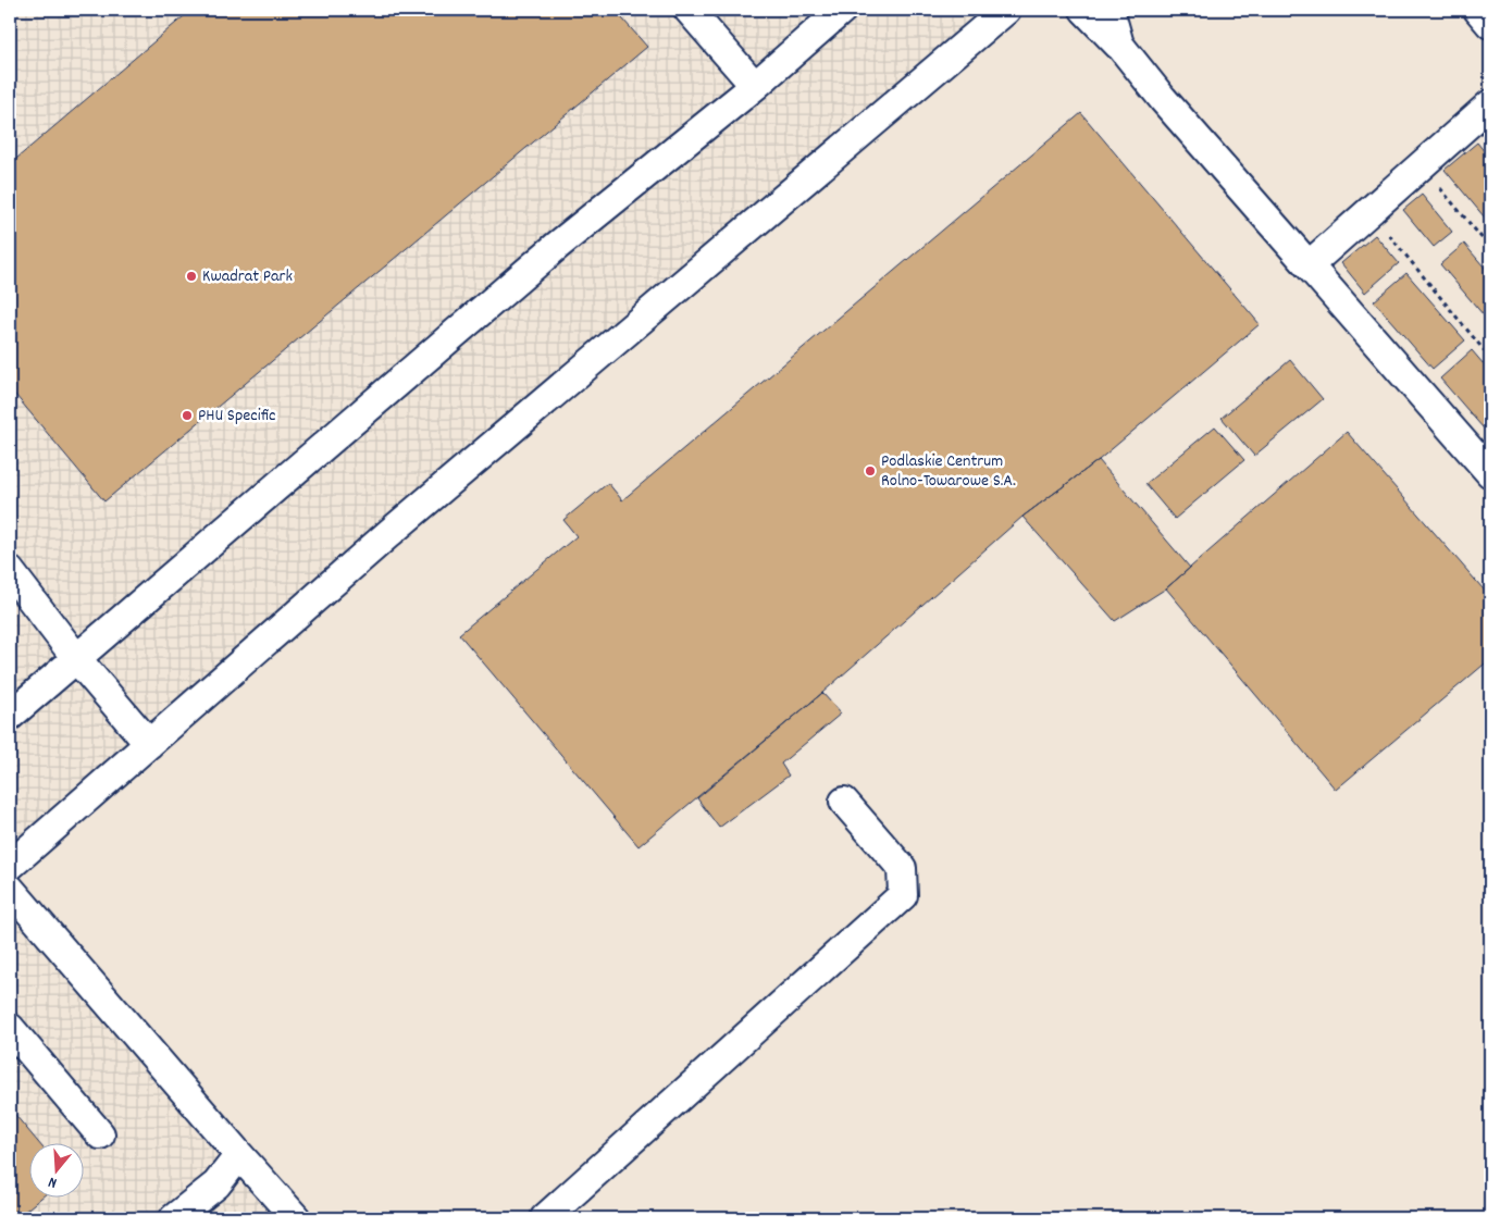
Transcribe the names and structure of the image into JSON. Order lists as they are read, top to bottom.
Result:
{
  "places": ["Kwadrat Park", "PHU Specific", "Podlaskie Centrum Rolno-Towarowe S.A."],
  "north": "bottom"
}
